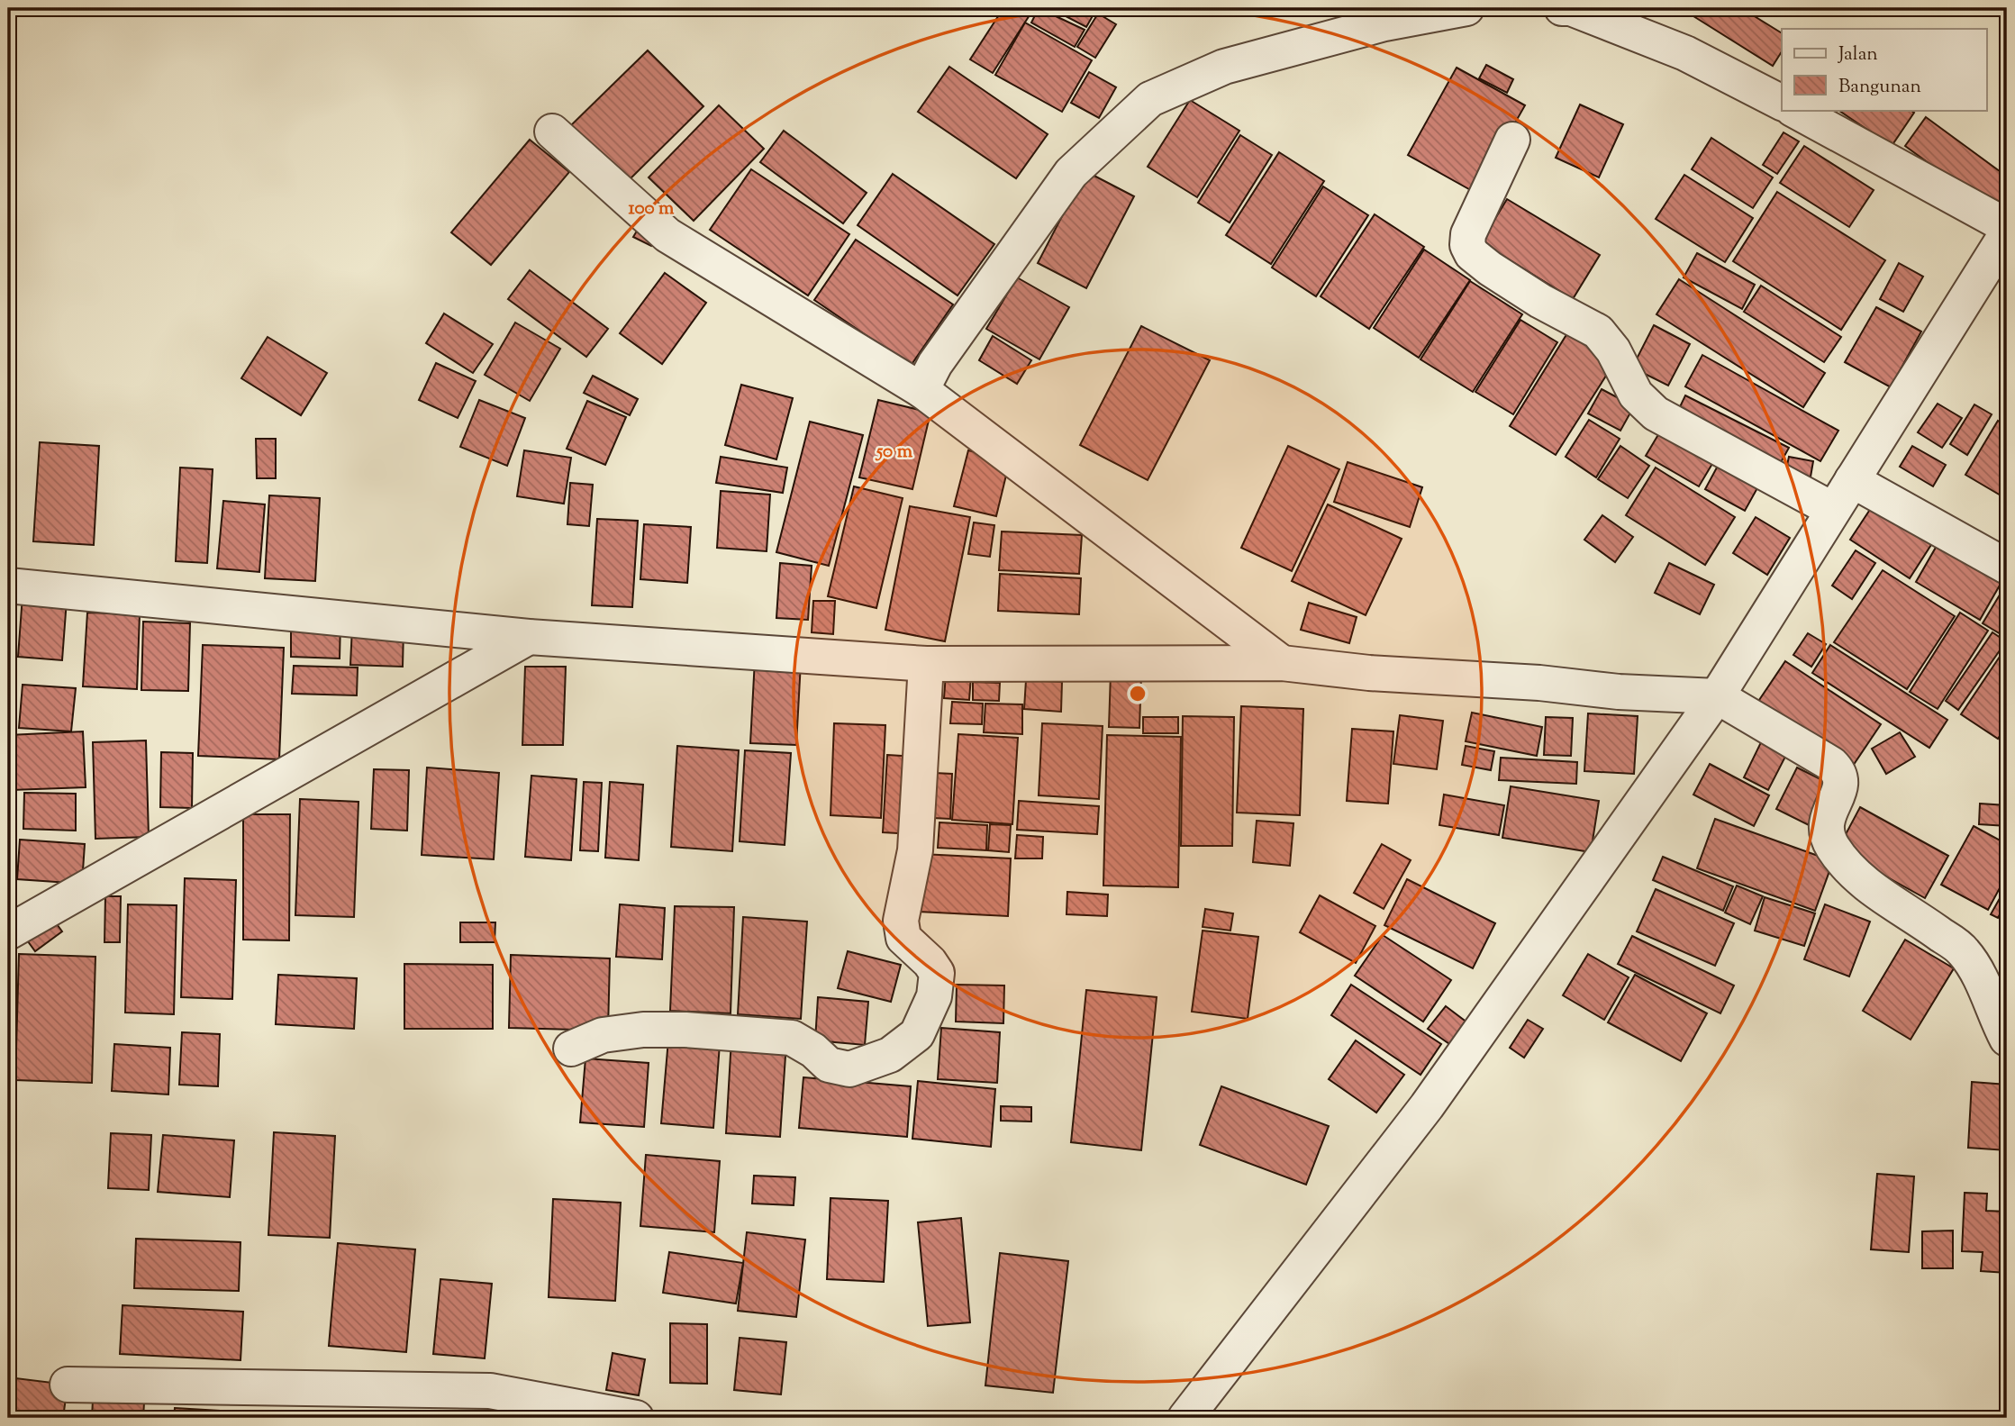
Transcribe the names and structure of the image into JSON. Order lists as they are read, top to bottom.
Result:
{
  "legend": ["Jalan", "Bangunan"],
  "rings": ["100 m", "50 m"]
}
